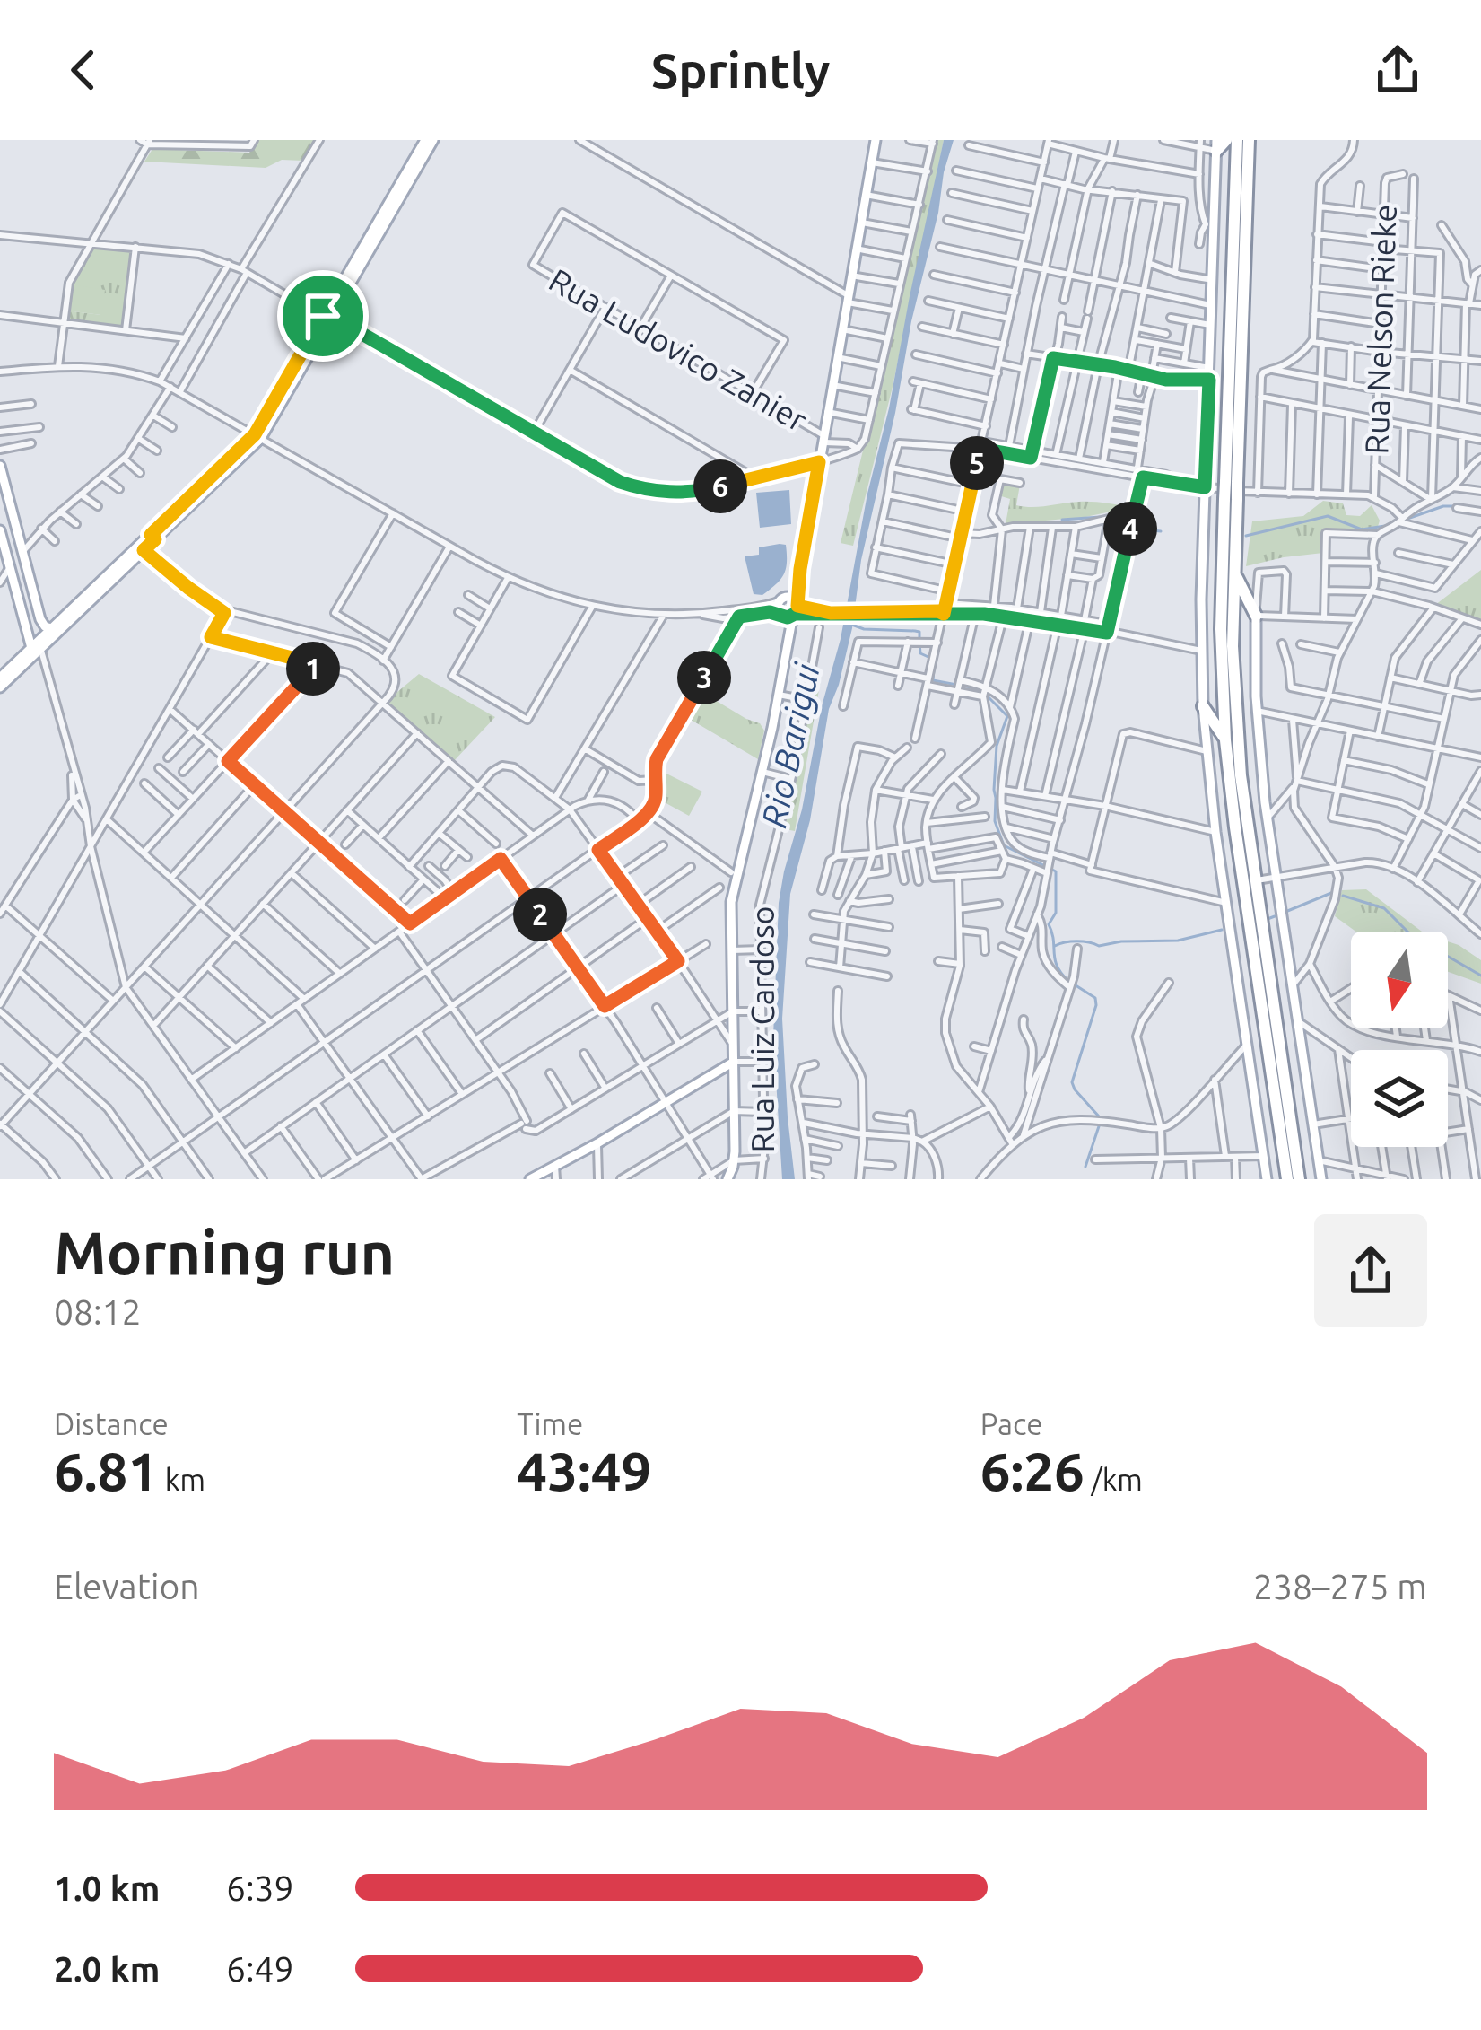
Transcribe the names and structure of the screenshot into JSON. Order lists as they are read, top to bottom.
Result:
{
  "streets": {
    "street": ["Rua Nelson Rieke", "Rua Ludovico Zanier", "Rua Luiz Cardoso"]
  },
  "water": ["Rio Barigui"],
  "north": "bottom",
  "page": {
    "header": "Sprintly",
    "pins": [
      "5",
      "6",
      "4",
      "1",
      "3",
      "2"
    ],
    "heading": ["Morning run", "08:12"],
    "stats": [
      ["Distance", "6.81 km"],
      ["Time", "43:49"],
      ["Pace", "6:26 /km"]
    ],
    "chart": ["Elevation", "238–275 m"],
    "list": [
      {
        "name": "1.0 km",
        "note": "6:39"
      },
      {
        "name": "2.0 km",
        "note": "6:49"
      }
    ]
  }
}
